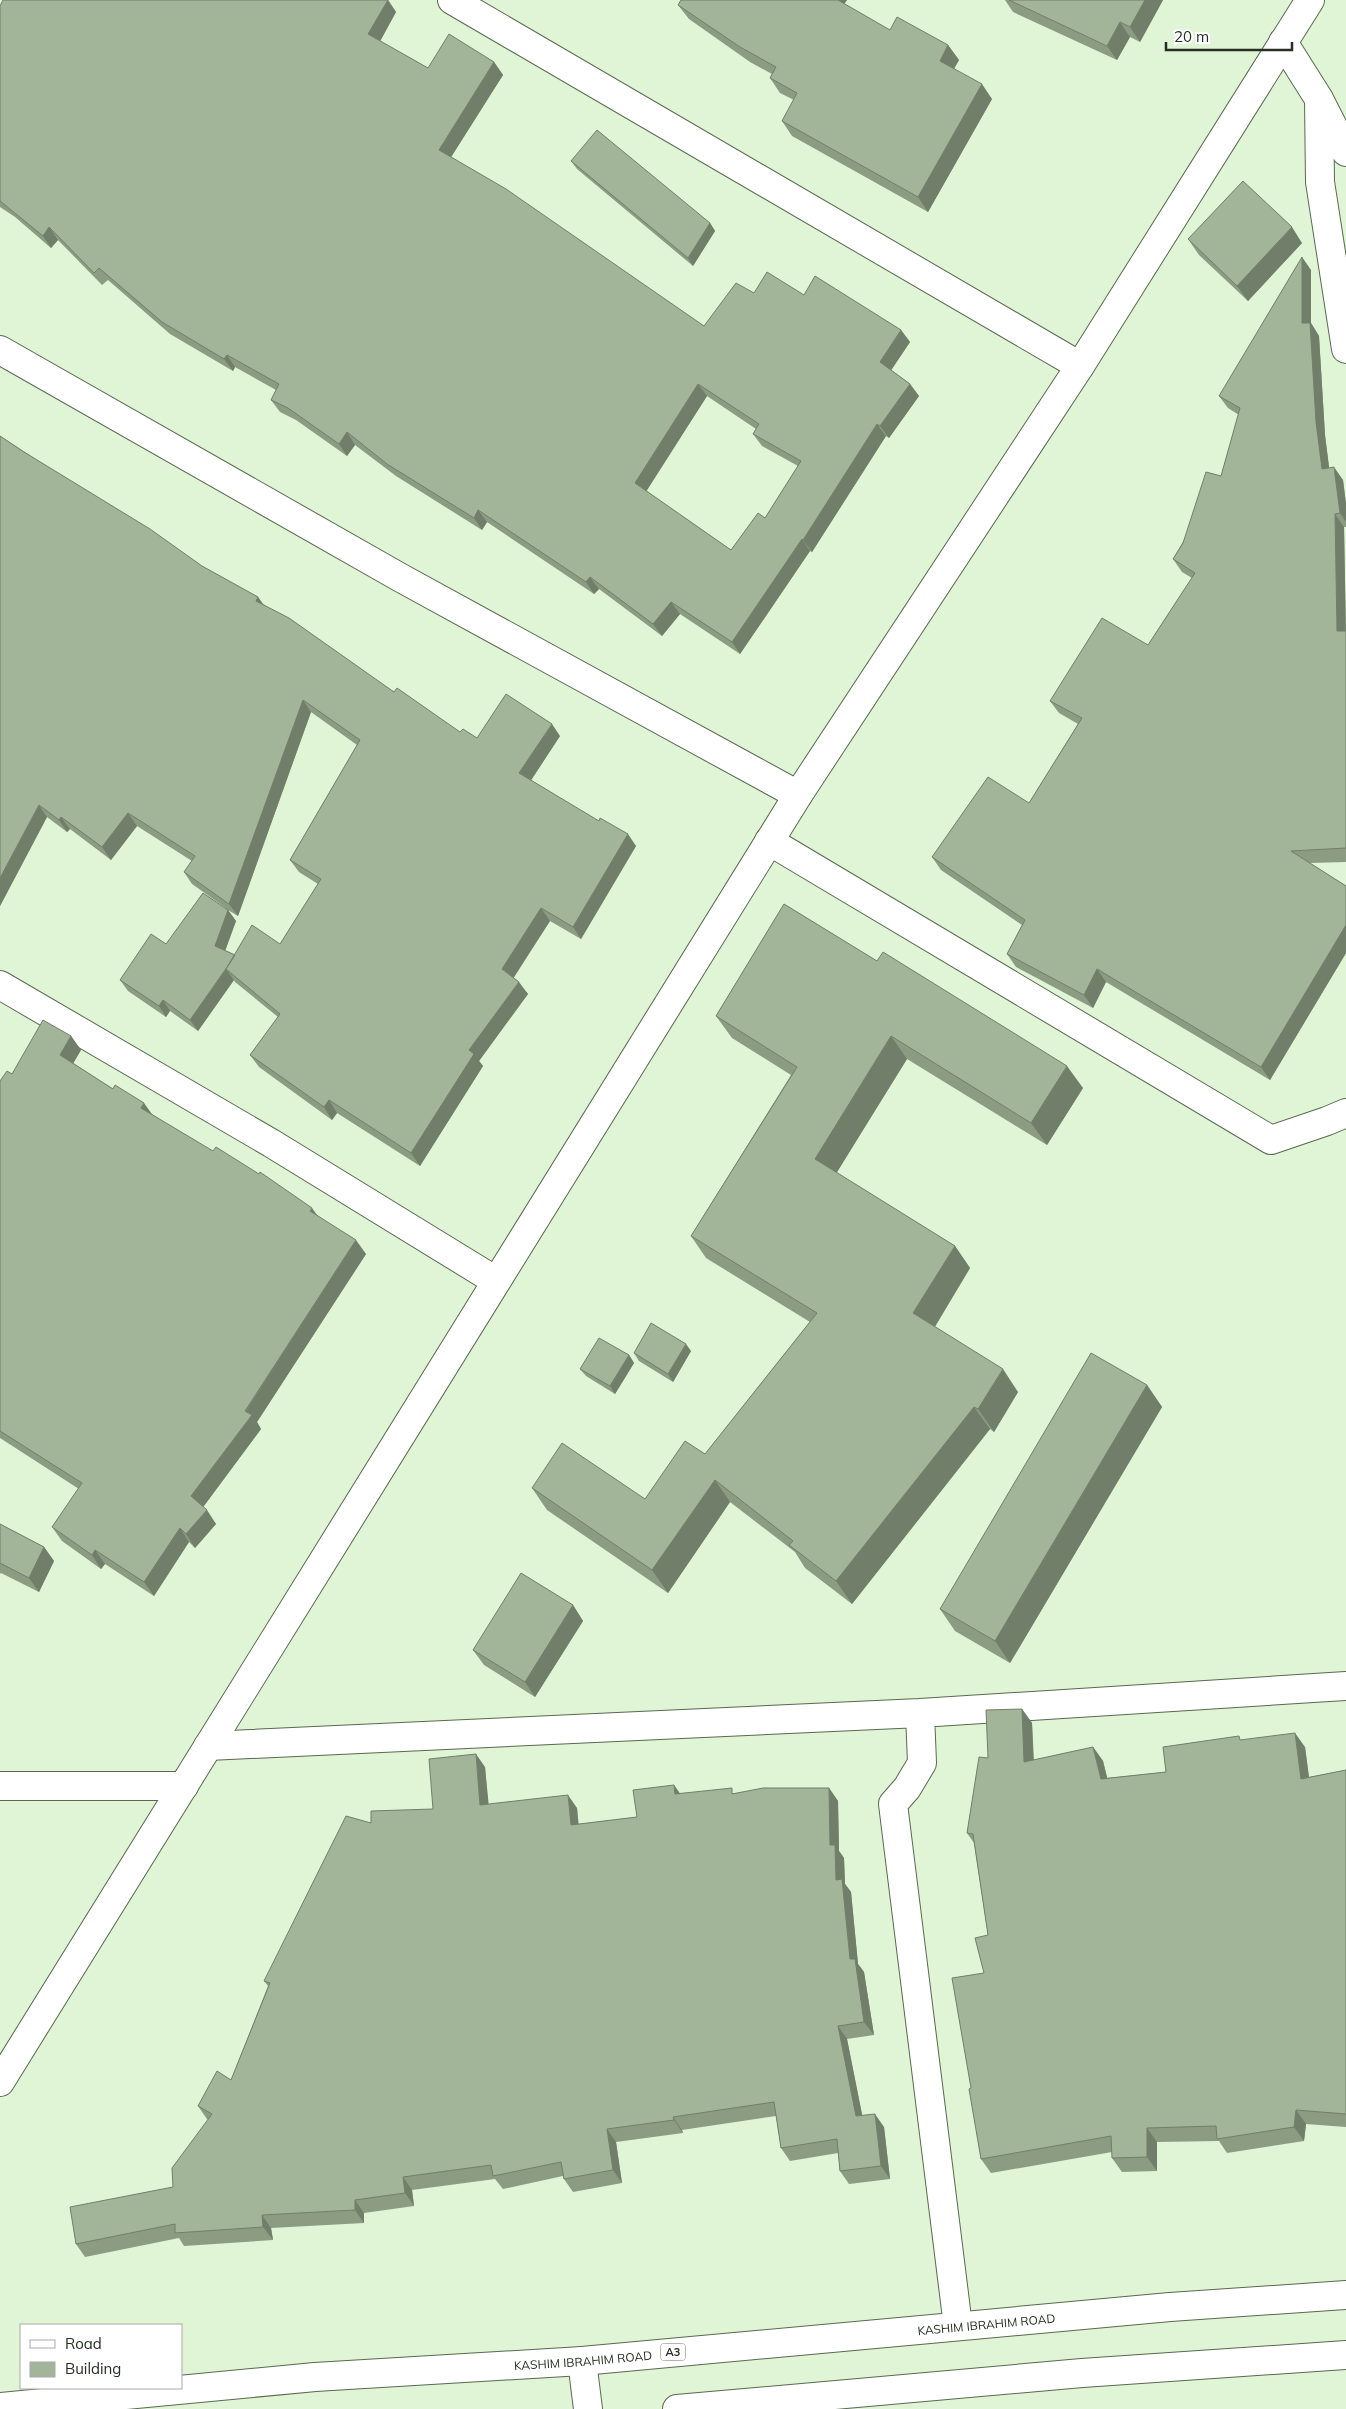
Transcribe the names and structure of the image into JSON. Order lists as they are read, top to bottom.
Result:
{
  "streets": {
    "main road": ["KASHIM IBRAHIM ROAD", "A3"]
  },
  "legend": ["Road", "Building"],
  "scale_bar": "20 m"
}
